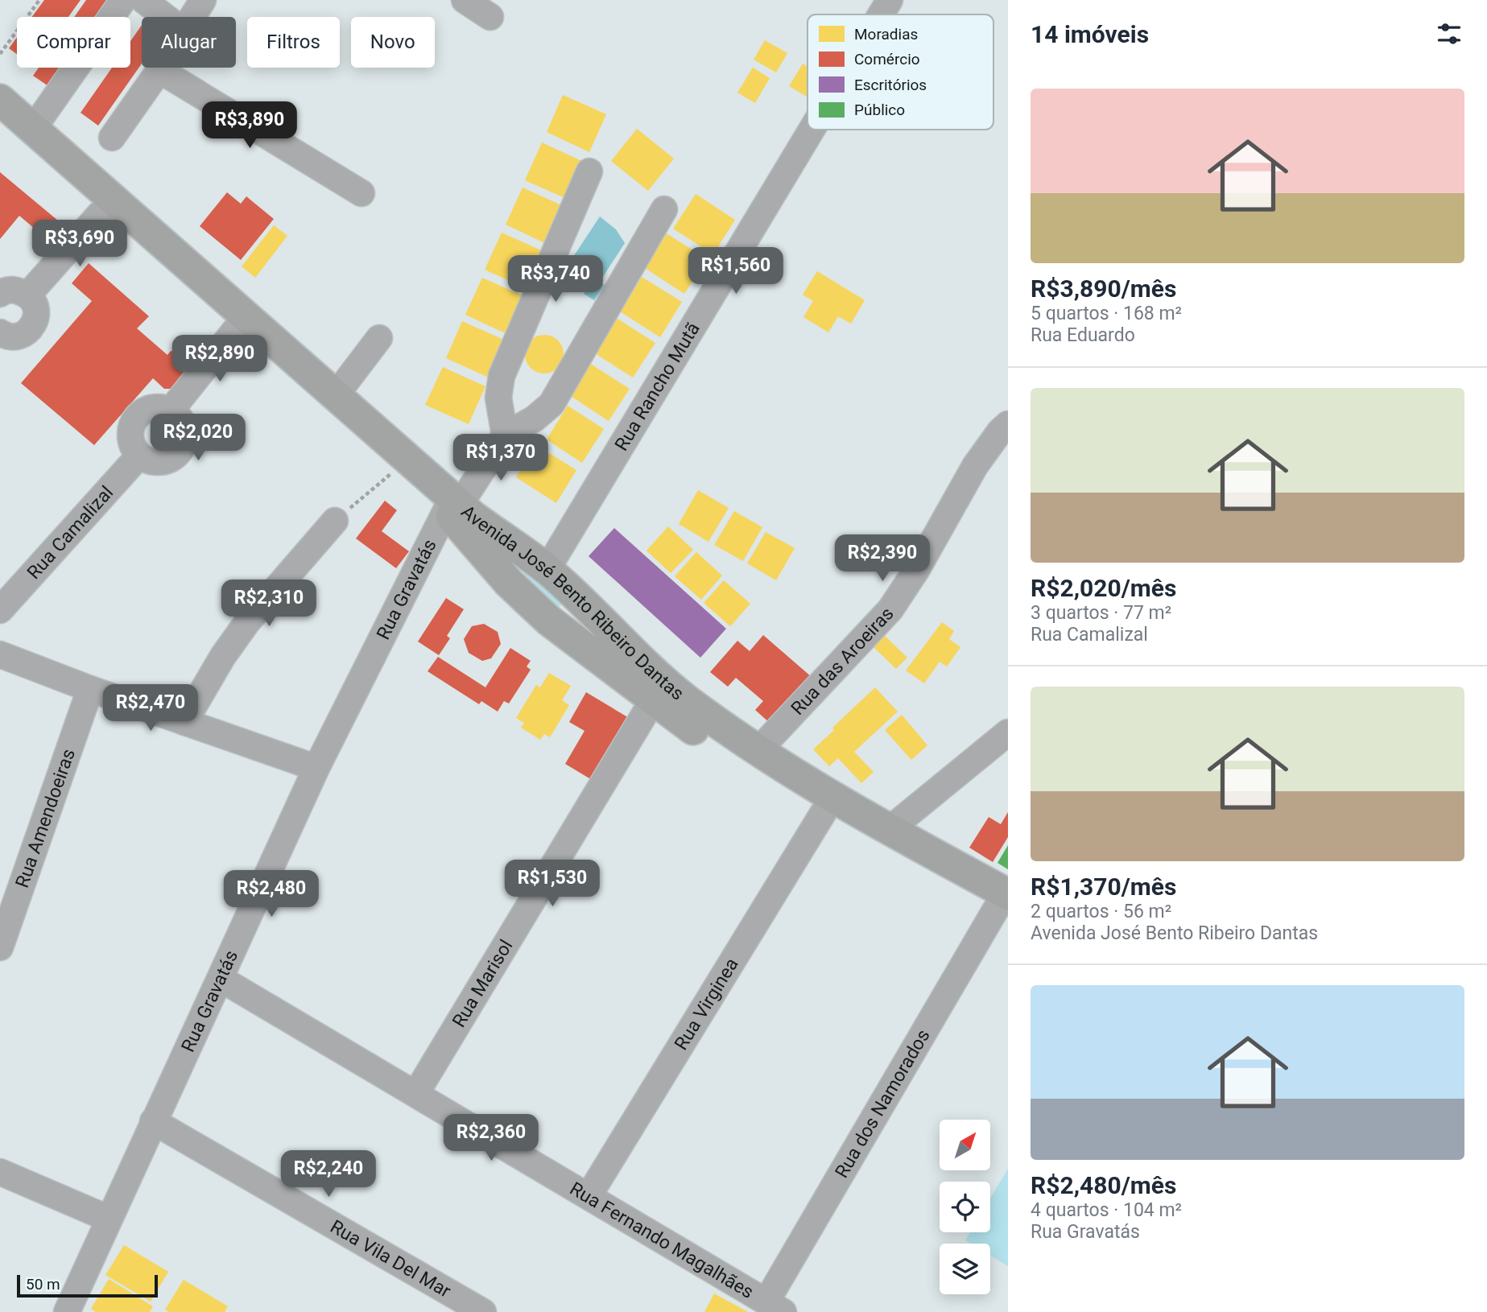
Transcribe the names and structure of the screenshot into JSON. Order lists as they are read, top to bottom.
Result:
{
  "streets": {
    "main road": ["Avenida José Bento Ribeiro Dantas"],
    "street": [
      "Rua Rancho Mutã",
      "Rua Camalizal",
      "Rua Gravatás",
      "Rua das Aroeiras",
      "Rua Amendoeiras",
      "Rua Marisol",
      "Rua Virginea",
      "Rua dos Namorados",
      "Rua Fernando Magalhães",
      "Rua Vila Del Mar"
    ]
  },
  "crossings": [
    ["Rua Rancho Mutã", "Avenida José Bento Ribeiro Dantas"],
    ["Rua Gravatás", "Avenida José Bento Ribeiro Dantas"],
    ["Rua Gravatás", "Rua Fernando Magalhães"],
    ["Rua Gravatás", "Rua Vila Del Mar"],
    ["Avenida José Bento Ribeiro Dantas", "Rua das Aroeiras"],
    ["Avenida José Bento Ribeiro Dantas", "Rua Marisol"],
    ["Avenida José Bento Ribeiro Dantas", "Rua Virginea"],
    ["Avenida José Bento Ribeiro Dantas", "Rua dos Namorados"],
    ["Rua Marisol", "Rua Fernando Magalhães"],
    ["Rua Virginea", "Rua Fernando Magalhães"],
    ["Rua dos Namorados", "Rua Fernando Magalhães"]
  ],
  "legend": [
    "Moradias",
    "Comércio",
    "Escritórios",
    "Público"
  ],
  "scale_bar": "50 m",
  "north": "top right",
  "page": {
    "heading": "14 imóveis",
    "chip": [
      "Comprar",
      "Alugar",
      "Filtros",
      "Novo"
    ],
    "list": [
      {
        "name": "R$3,890/mês",
        "note": "5 quartos · 168 m² · Rua Eduardo"
      },
      {
        "name": "R$2,020/mês",
        "note": "3 quartos · 77 m² · Rua Camalizal"
      },
      {
        "name": "R$1,370/mês",
        "note": "2 quartos · 56 m² · Avenida José Bento Ribeiro Dantas"
      },
      {
        "name": "R$2,480/mês",
        "note": "4 quartos · 104 m² · Rua Gravatás"
      }
    ],
    "price": [
      "R$3,890",
      "R$3,690",
      "R$1,560",
      "R$3,740",
      "R$2,890",
      "R$2,020",
      "R$1,370",
      "R$2,390",
      "R$2,310",
      "R$2,470",
      "R$1,530",
      "R$2,480",
      "R$2,360",
      "R$2,240"
    ],
    "scale": "50 m"
  }
}
